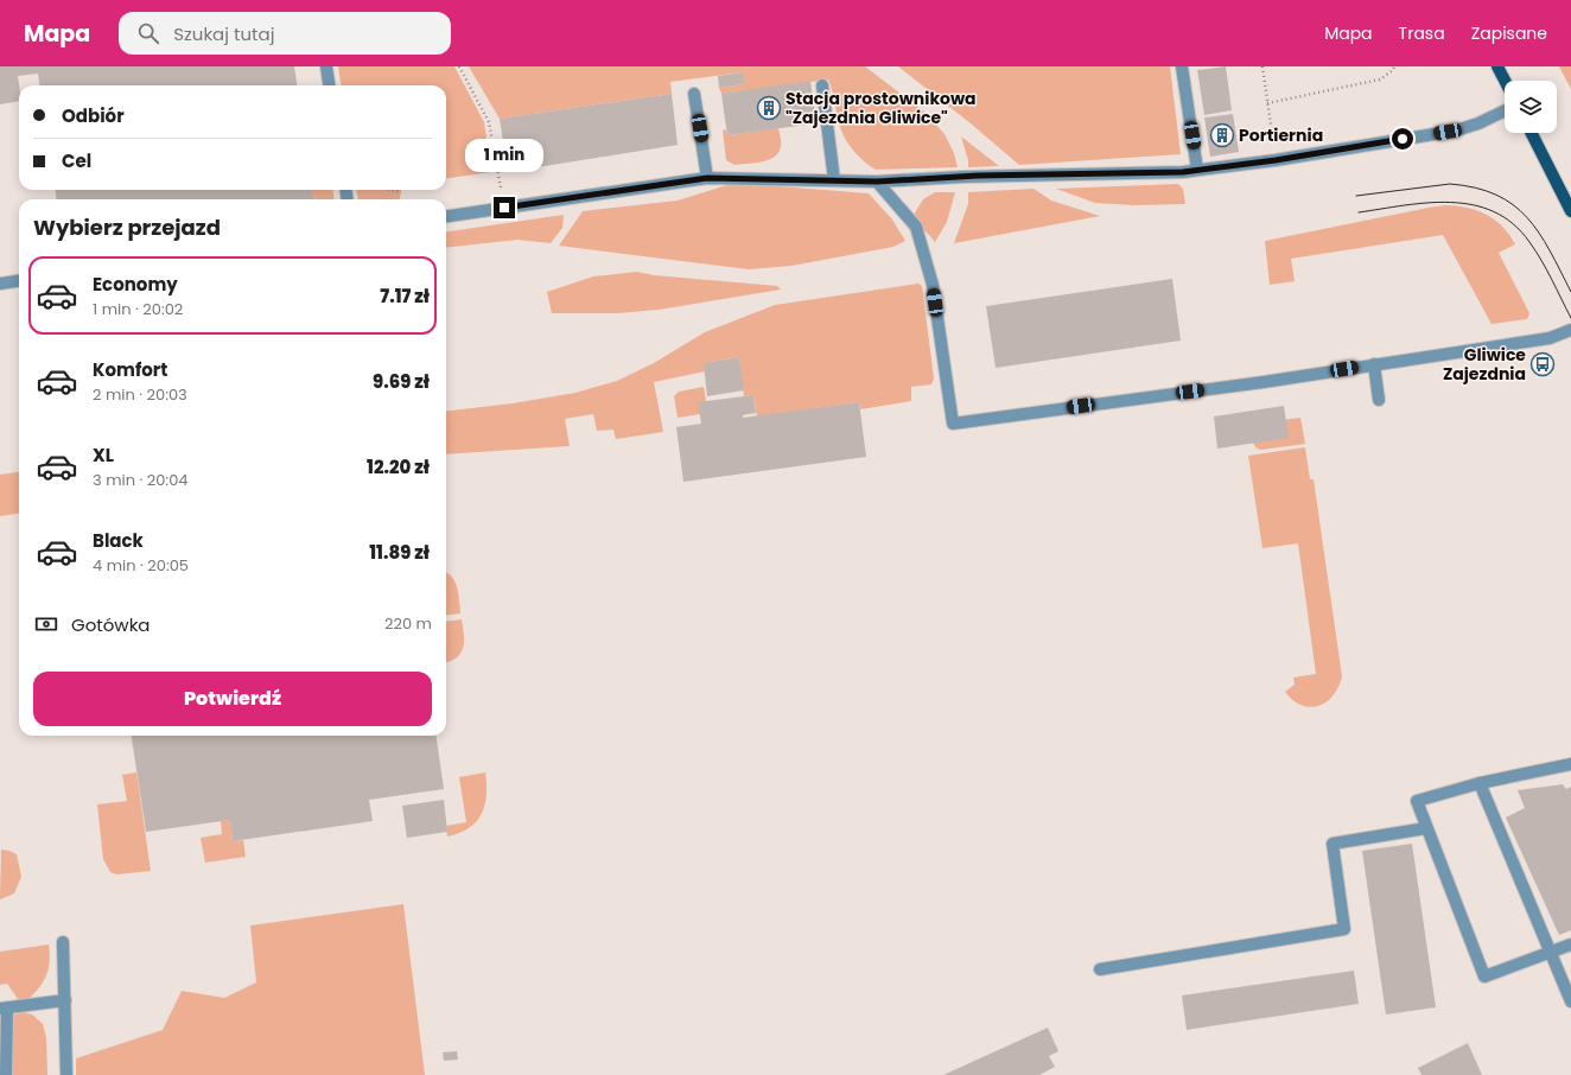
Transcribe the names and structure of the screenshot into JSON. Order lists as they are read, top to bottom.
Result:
{
  "places": {
    "building": ["Stacja prostownikowa \"Zajezdnia Gliwice\"", "Portiernia"],
    "bus stop": ["Gliwice Zajezdnia"]
  },
  "page": {
    "header": "Mapa",
    "search": "Szukaj tutaj",
    "nav": ["Mapa", "Trasa", "Zapisane"],
    "banner": ["Odbiór", "Cel"],
    "bubble": "1 min",
    "heading": "Wybierz przejazd",
    "list": [
      {
        "name": "Economy",
        "note": "1 min · 20:02",
        "value": "7.17 zł"
      },
      {
        "name": "Komfort",
        "note": "2 min · 20:03",
        "value": "9.69 zł"
      },
      {
        "name": "XL",
        "note": "3 min · 20:04",
        "value": "12.20 zł"
      },
      {
        "name": "Black",
        "note": "4 min · 20:05",
        "value": "11.89 zł"
      }
    ],
    "pay": ["Gotówka", "220 m"],
    "buttons": "Potwierdź"
  }
}
